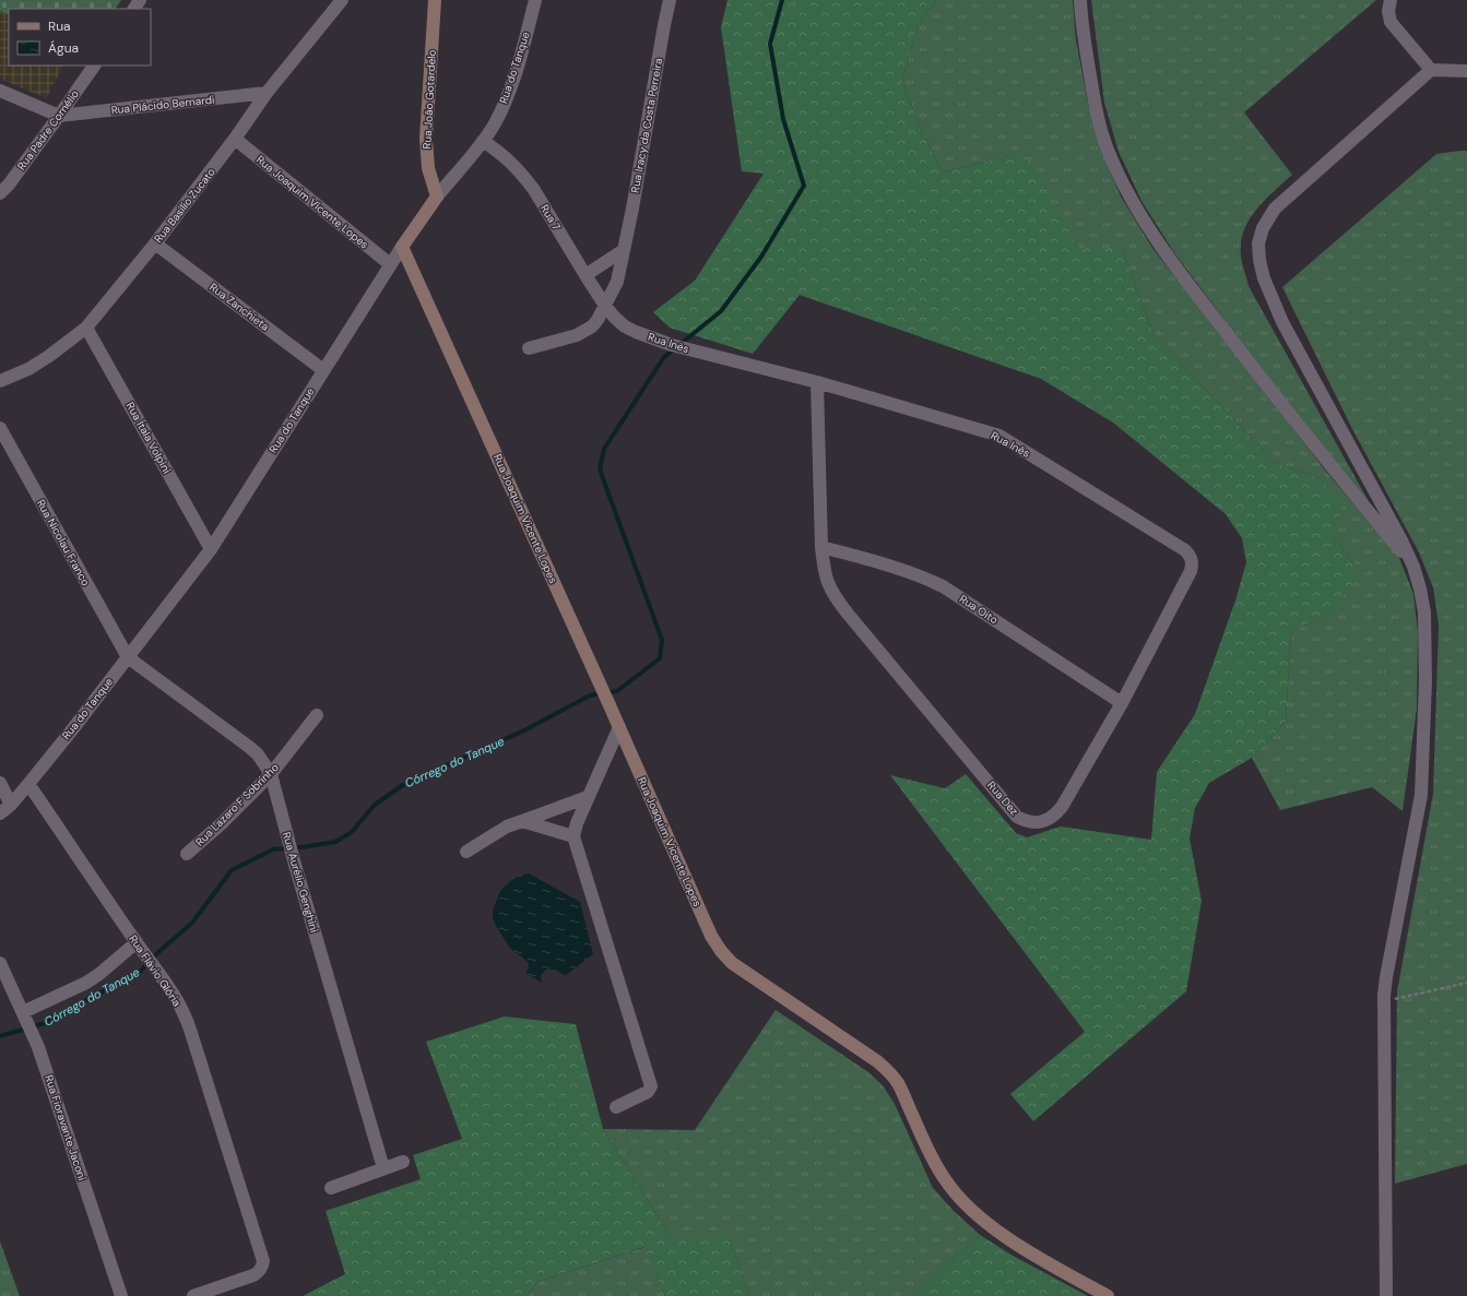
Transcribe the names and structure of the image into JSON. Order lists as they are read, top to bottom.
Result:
{
  "streets": {
    "street": [
      "Rua do Tanque",
      "Rua João Gotardelo",
      "Rua Plácido Bernardi",
      "Rua Iracy da Costa Perreira",
      "Rua Padre Cornélio",
      "Rua Joaquim Vicente Lopes",
      "Rua Basílio Zucato",
      "Rua 7",
      "Rua Zanchieta",
      "Rua Inês",
      "Rua Ítala Volpini",
      "Rua Nicolau Franco",
      "Rua Oito",
      "Rua Dez",
      "Rua Lazaro F Sobrinho",
      "Rua Aurélio Genghini",
      "Rua Flávio Glória",
      "Rua Fioravante Jaconi"
    ]
  },
  "crossings": [
    ["Rua do Tanque", "Rua João Gotardelo"],
    ["Rua do Tanque", "Rua Joaquim Vicente Lopes"],
    ["Rua do Tanque", "Rua 7"],
    ["Rua do Tanque", "Rua Zanchieta"],
    ["Rua do Tanque", "Rua Ítala Volpini"],
    ["Rua do Tanque", "Rua Nicolau Franco"],
    ["Rua do Tanque", "Rua Aurélio Genghini"],
    ["Rua do Tanque", "Rua Flávio Glória"],
    ["Rua Plácido Bernardi", "Rua Padre Cornélio"],
    ["Rua Plácido Bernardi", "Rua Basílio Zucato"],
    ["Rua Iracy da Costa Perreira", "Rua 7"],
    ["Rua Iracy da Costa Perreira", "Rua Inês"],
    ["Rua Joaquim Vicente Lopes", "Rua Basílio Zucato"],
    ["Rua Basílio Zucato", "Rua Zanchieta"],
    ["Rua Basílio Zucato", "Rua Ítala Volpini"],
    ["Rua 7", "Rua Inês"],
    ["Rua Inês", "Rua Dez"],
    ["Rua Nicolau Franco", "Rua Aurélio Genghini"],
    ["Rua Oito", "Rua Dez"],
    ["Rua Lazaro F Sobrinho", "Rua Aurélio Genghini"]
  ],
  "water": ["Córrego do Tanque"],
  "legend": ["Rua", "Água"]
}
